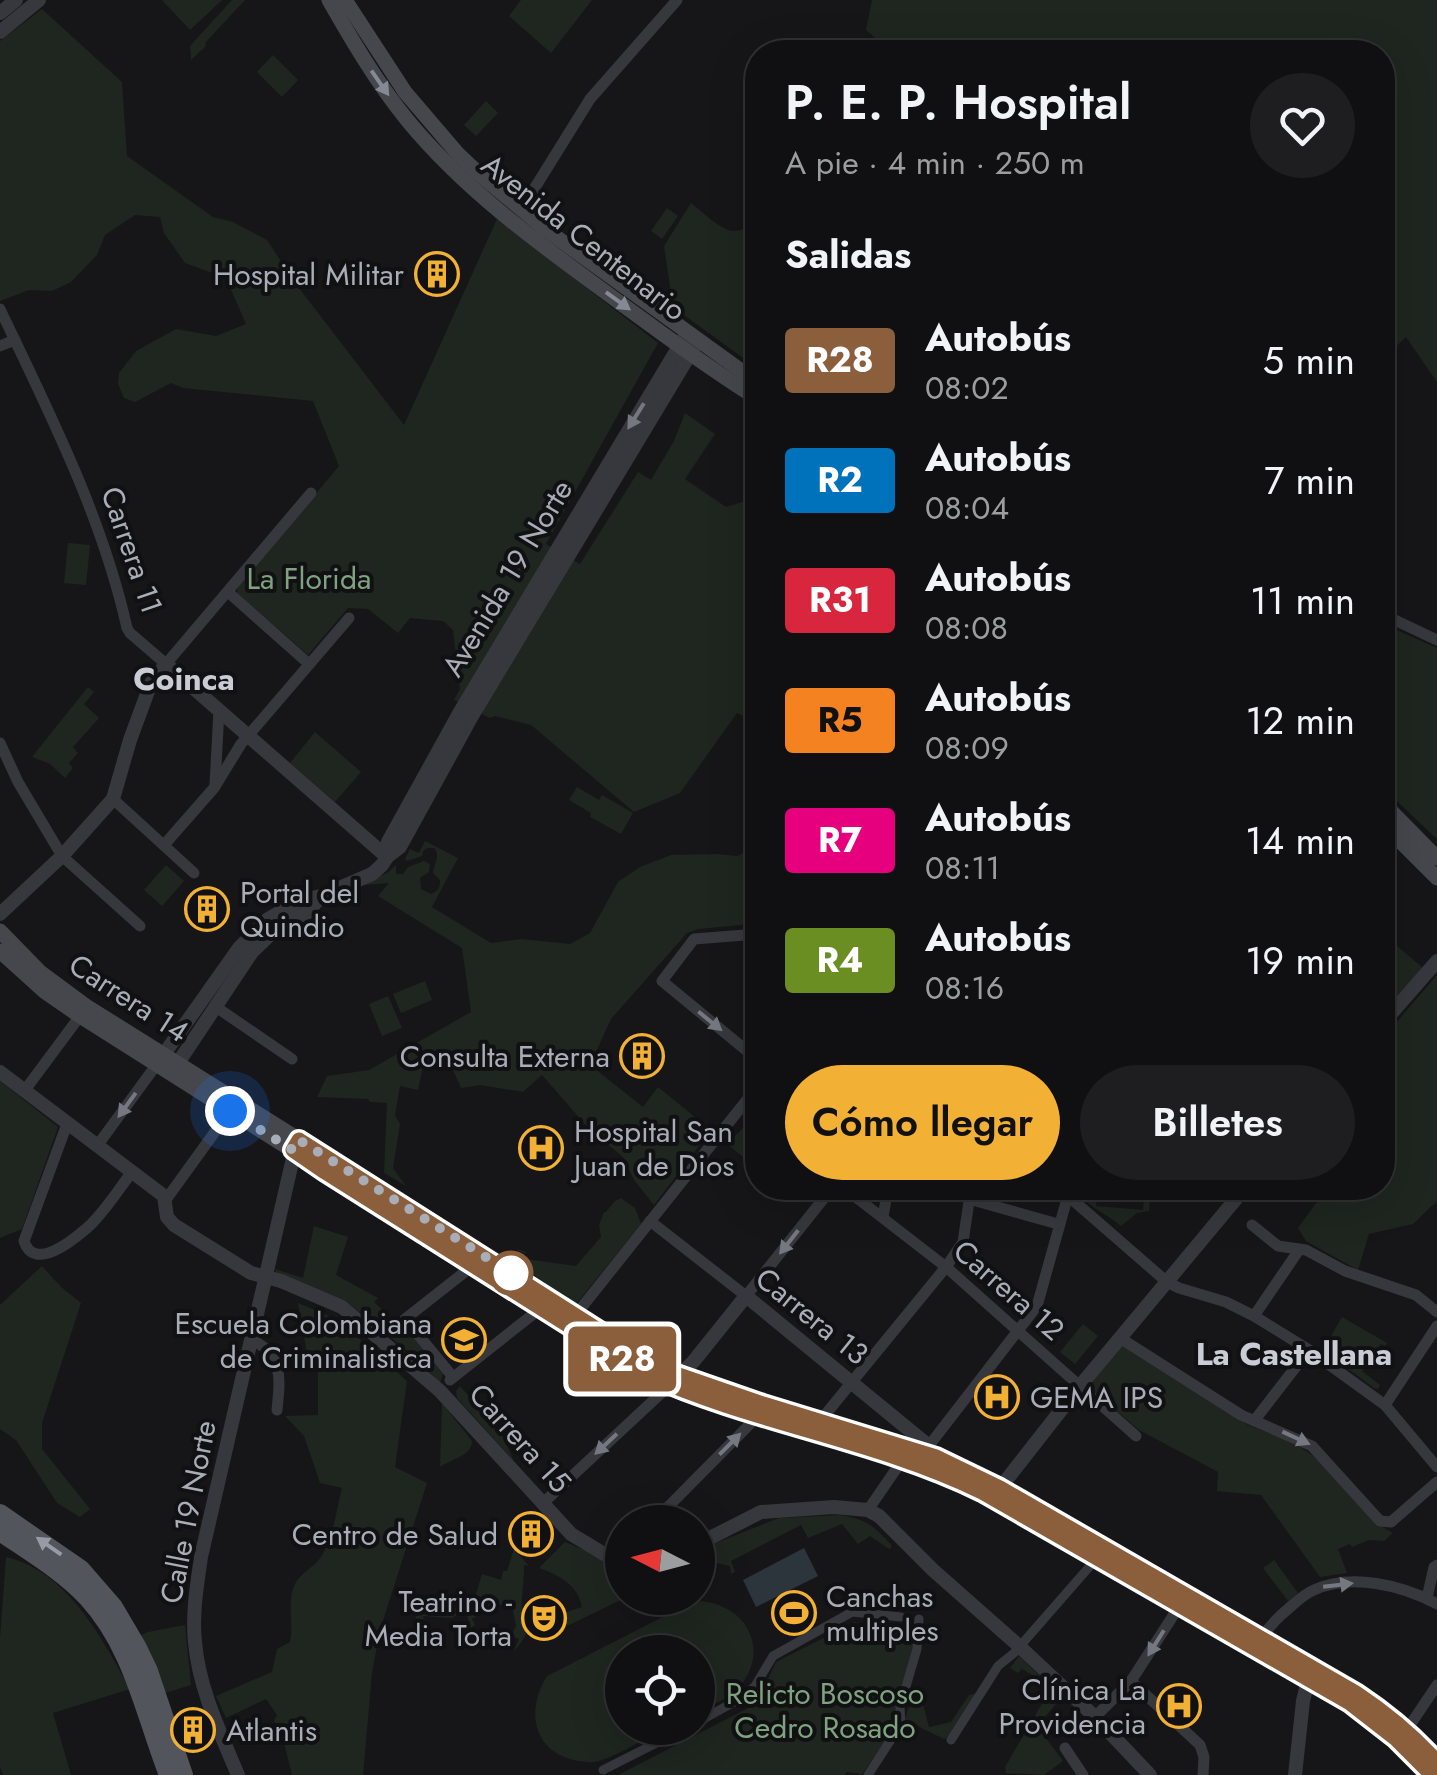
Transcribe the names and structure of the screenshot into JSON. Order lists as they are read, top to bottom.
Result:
{
  "streets": {
    "main road": ["Avenida Centenario", "Carrera 14"],
    "street": [
      "Carrera 11",
      "Avenida 19 Norte",
      "Carrera 12",
      "Carrera 13",
      "Carrera 15",
      "Calle 19 Norte"
    ]
  },
  "crossings": [
    ["Avenida Centenario", "Avenida 19 Norte"],
    ["Carrera 11", "Avenida 19 Norte"],
    ["Carrera 14", "Carrera 13"],
    ["Carrera 14", "Carrera 15"],
    ["Carrera 14", "Calle 19 Norte"],
    ["Carrera 15", "Calle 19 Norte"]
  ],
  "districts": ["Coinca", "La Castellana"],
  "parks": ["La Florida", "Relicto Boscoso Cedro Rosado"],
  "places": {
    "building": [
      "Hospital Militar",
      "Portal del Quindio",
      "Consulta Externa",
      "Centro de Salud",
      "Atlantis"
    ],
    "hospital": ["Hospital San Juan de Dios", "GEMA IPS", "Clínica La Providencia"],
    "school or university": ["Escuela Colombiana de Criminalistica"],
    "sports": ["Canchas multiples"],
    "theatre": ["Teatrino - Media Torta"]
  },
  "lines": ["bus line R28"],
  "north": "left",
  "page": {
    "on_map": "R28",
    "heading": [
      ["P. E. P. Hospital", "A pie · 4 min · 250 m"],
      "Salidas"
    ],
    "list": [
      {
        "mark": "R28",
        "name": "Autobús",
        "note": "08:02",
        "value": "5 min"
      },
      {
        "mark": "R2",
        "name": "Autobús",
        "note": "08:04",
        "value": "7 min"
      },
      {
        "mark": "R31",
        "name": "Autobús",
        "note": "08:08",
        "value": "11 min"
      },
      {
        "mark": "R5",
        "name": "Autobús",
        "note": "08:09",
        "value": "12 min"
      },
      {
        "mark": "R7",
        "name": "Autobús",
        "note": "08:11",
        "value": "14 min"
      },
      {
        "mark": "R4",
        "name": "Autobús",
        "note": "08:16",
        "value": "19 min"
      }
    ],
    "buttons": ["Cómo llegar", "Billetes"]
  }
}
